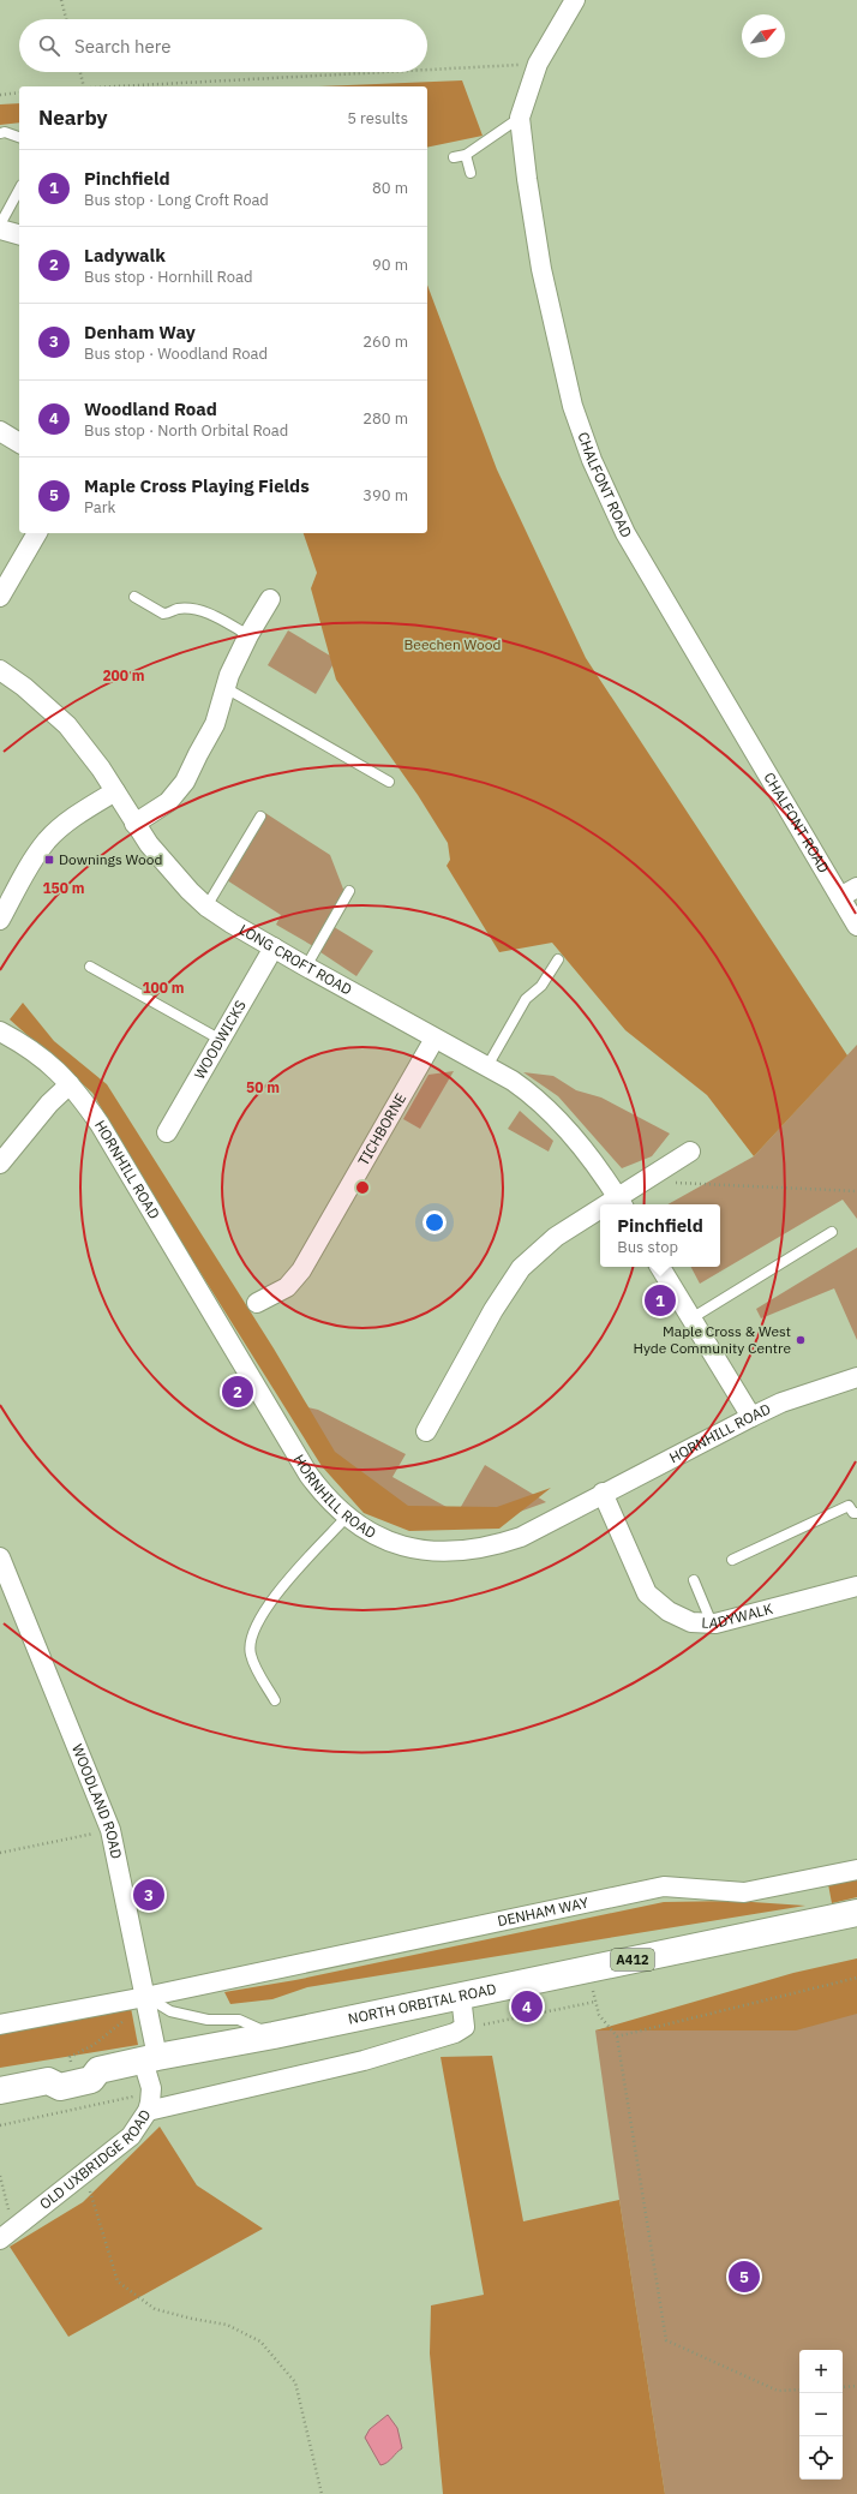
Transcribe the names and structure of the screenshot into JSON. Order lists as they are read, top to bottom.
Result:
{
  "streets": {
    "main road": ["A412", "NORTH ORBITAL ROAD"],
    "street": [
      "CHALFONT ROAD",
      "LONG CROFT ROAD",
      "WOODWICKS",
      "TICHBORNE",
      "HORNHILL ROAD",
      "LADYWALK",
      "WOODLAND ROAD",
      "DENHAM WAY",
      "OLD UXBRIDGE ROAD"
    ]
  },
  "crossings": [
    ["LONG CROFT ROAD", "WOODWICKS"],
    ["LONG CROFT ROAD", "TICHBORNE"],
    ["HORNHILL ROAD", "LADYWALK"],
    ["WOODLAND ROAD", "DENHAM WAY"],
    ["WOODLAND ROAD", "NORTH ORBITAL ROAD"],
    ["WOODLAND ROAD", "OLD UXBRIDGE ROAD"],
    ["NORTH ORBITAL ROAD", "OLD UXBRIDGE ROAD"]
  ],
  "parks": ["Beechen Wood"],
  "places": {
    "transit": ["Downings Wood"],
    "other": ["Maple Cross & West Hyde Community Centre"]
  },
  "north": "top right",
  "page": {
    "search": "Search here",
    "heading": ["Nearby", "5 results"],
    "list": [
      {
        "mark": "1",
        "name": "Pinchfield",
        "note": "Bus stop · Long Croft Road",
        "value": "80 m"
      },
      {
        "mark": "2",
        "name": "Ladywalk",
        "note": "Bus stop · Hornhill Road",
        "value": "90 m"
      },
      {
        "mark": "3",
        "name": "Denham Way",
        "note": "Bus stop · Woodland Road",
        "value": "260 m"
      },
      {
        "mark": "4",
        "name": "Woodland Road",
        "note": "Bus stop · North Orbital Road",
        "value": "280 m"
      },
      {
        "mark": "5",
        "name": "Maple Cross Playing Fields",
        "note": "Park",
        "value": "390 m"
      }
    ],
    "popup": ["Pinchfield", "Bus stop"],
    "pins": [
      "1",
      "2",
      "3",
      "4",
      "5"
    ],
    "map_buttons": ["+", "−"]
  },
  "rings": [
    "200 m",
    "150 m",
    "100 m",
    "50 m"
  ]
}
